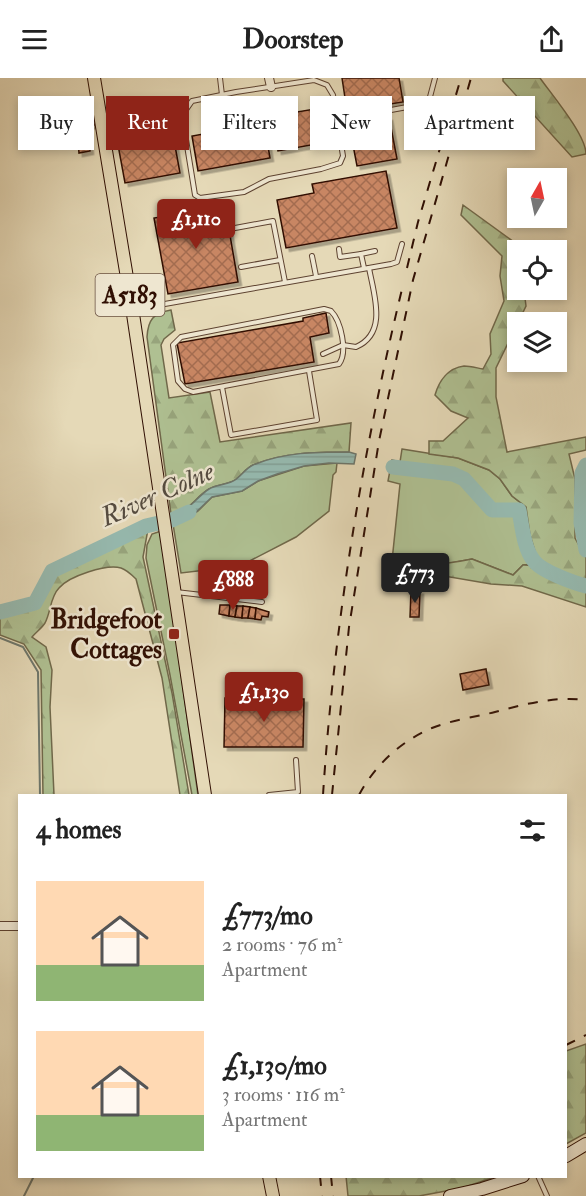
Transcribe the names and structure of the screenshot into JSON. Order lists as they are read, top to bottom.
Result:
{
  "streets": {
    "main road": ["A5183"]
  },
  "water": ["River Colne"],
  "places": {
    "transit": ["Bridgefoot Cottages"]
  },
  "north": "top",
  "page": {
    "header": "Doorstep",
    "chip": [
      "Buy",
      "Rent",
      "Filters",
      "New",
      "Apartment"
    ],
    "price": [
      "£1,110",
      "£773",
      "£888",
      "£1,130"
    ],
    "heading": "4 homes",
    "list": [
      {
        "name": "£773/mo",
        "note": "2 rooms · 76 m² · Apartment"
      },
      {
        "name": "£1,130/mo",
        "note": "3 rooms · 116 m² · Apartment"
      }
    ]
  }
}
